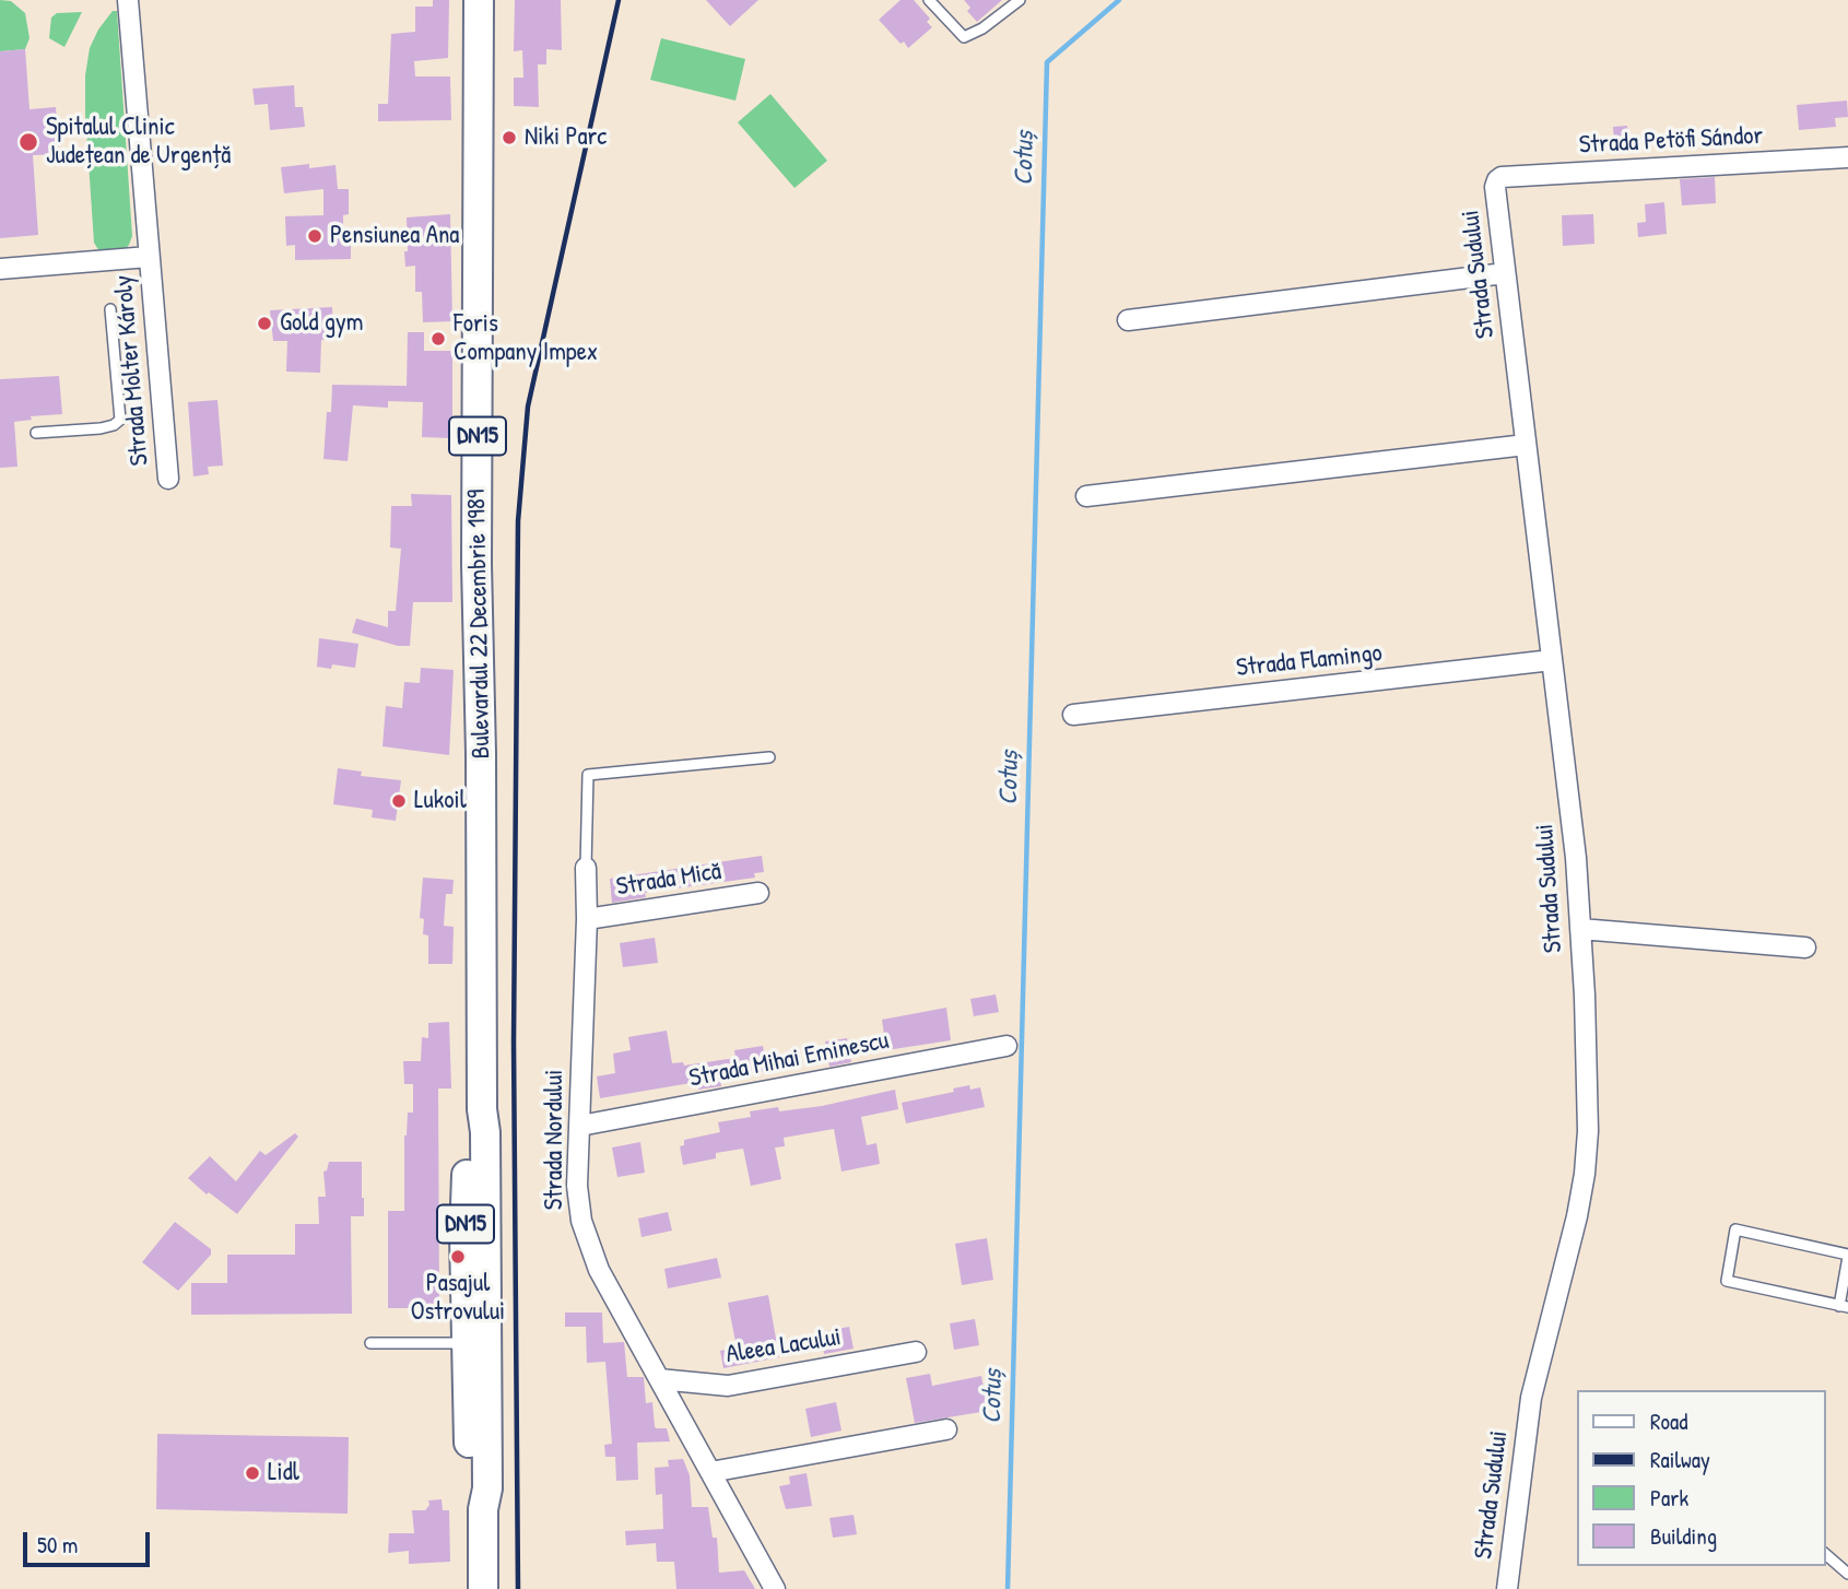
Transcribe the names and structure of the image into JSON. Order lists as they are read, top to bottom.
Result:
{
  "streets": {
    "main road": ["DN15", "Bulevardul 22 Decembrie 1989"],
    "street": [
      "Strada Petöfi Sándor",
      "Strada Sudului",
      "Strada Molter Károly",
      "Strada Flamingo",
      "Strada Mică",
      "Strada Mihai Eminescu",
      "Strada Nordului",
      "Aleea Lacului"
    ]
  },
  "crossings": [
    ["Strada Petöfi Sándor", "Strada Sudului"],
    ["Strada Sudului", "Strada Flamingo"],
    ["Strada Mică", "Strada Nordului"],
    ["Strada Mihai Eminescu", "Strada Nordului"],
    ["Strada Nordului", "Aleea Lacului"]
  ],
  "water": ["Cotuș"],
  "places": [
    "Niki Parc",
    "Spitalul Clinic Județean de Urgență",
    "Pensiunea Ana",
    "Gold gym",
    "Foris Company Impex",
    "Lukoil",
    "Pasajul Ostrovului",
    "Lidl"
  ],
  "legend": [
    "Road",
    "Railway",
    "Park",
    "Building"
  ],
  "scale_bar": "50 m"
}
